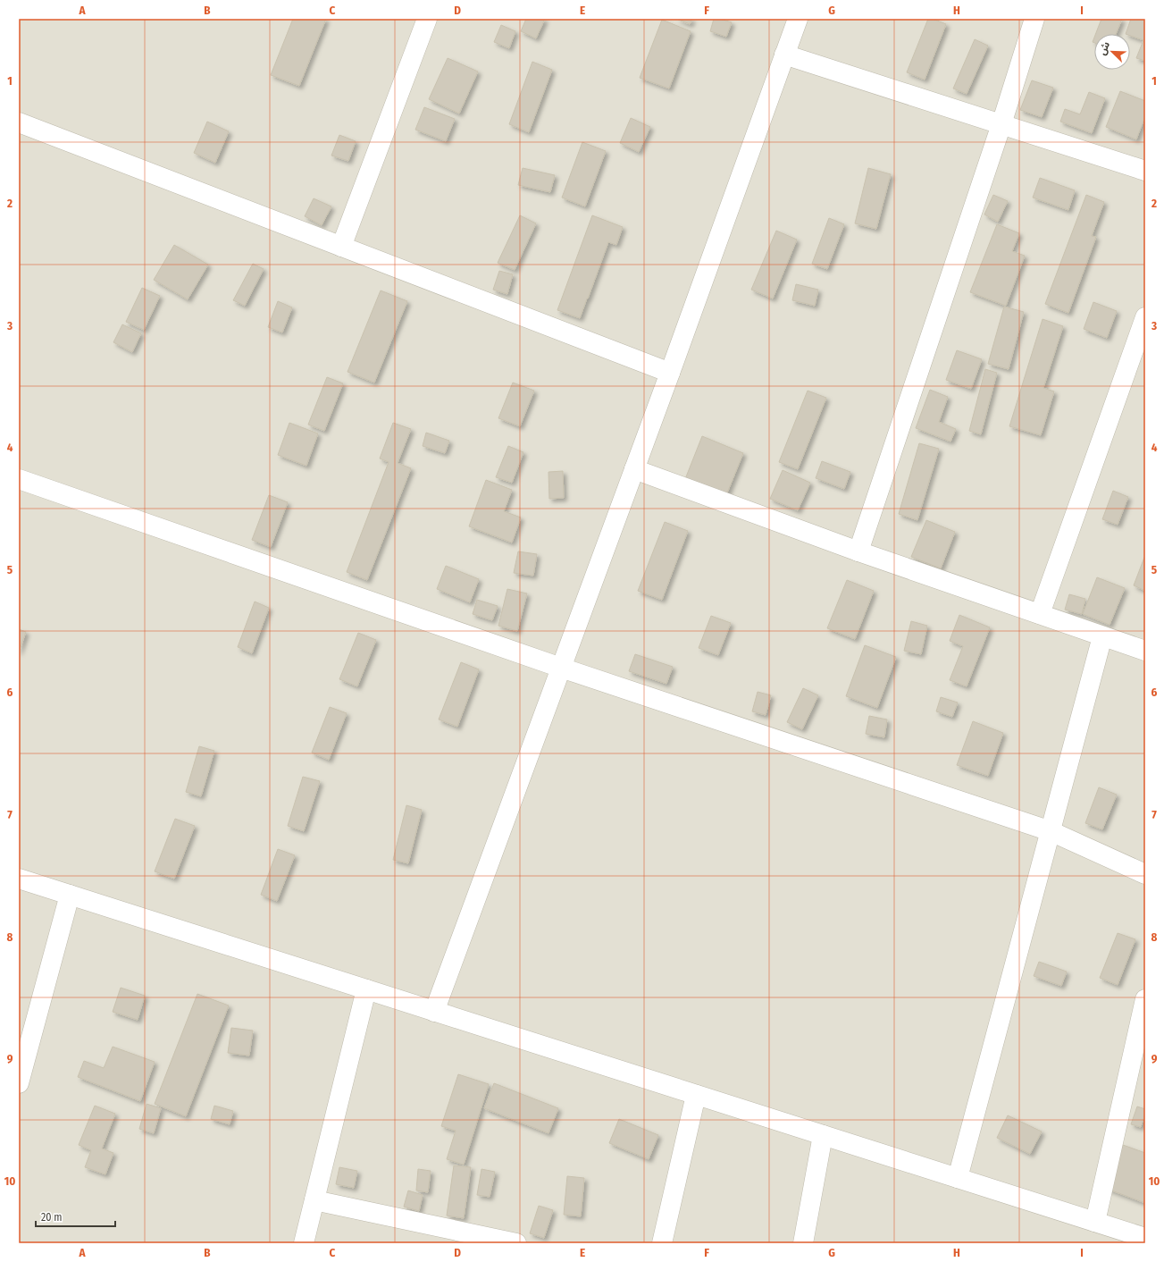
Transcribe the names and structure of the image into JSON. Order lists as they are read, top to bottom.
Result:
{
  "scale_bar": "20 m",
  "north": "top left",
  "grid": {
    "columns": [
      "A",
      "B",
      "C",
      "D",
      "E",
      "F",
      "G",
      "H",
      "I"
    ],
    "rows": [
      "1",
      "2",
      "3",
      "4",
      "5",
      "6",
      "7",
      "8",
      "9",
      "10"
    ]
  }
}
